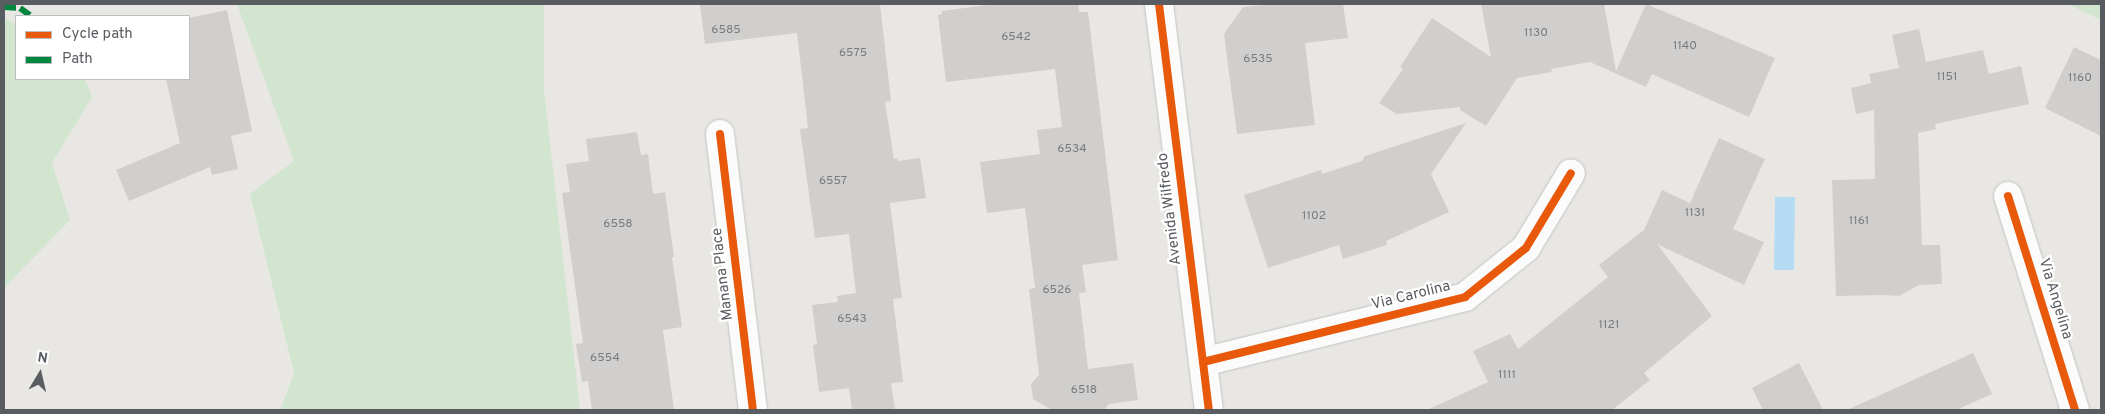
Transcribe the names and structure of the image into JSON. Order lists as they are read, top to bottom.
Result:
{
  "streets": {
    "street": [
      "Avenida Wilfredo",
      "Manana Place",
      "Via Carolina",
      "Via Angelina"
    ]
  },
  "crossings": [
    ["Avenida Wilfredo", "Via Carolina"]
  ],
  "house_numbers": [
    "6585",
    "1130",
    "6542",
    "1140",
    "6575",
    "6535",
    "1151",
    "1160",
    "6534",
    "6557",
    "1131",
    "1102",
    "1161",
    "6558",
    "6526",
    "6543",
    "1121",
    "6554",
    "1111",
    "6518"
  ],
  "legend": ["Cycle path", "Path"],
  "north": "top"
}
